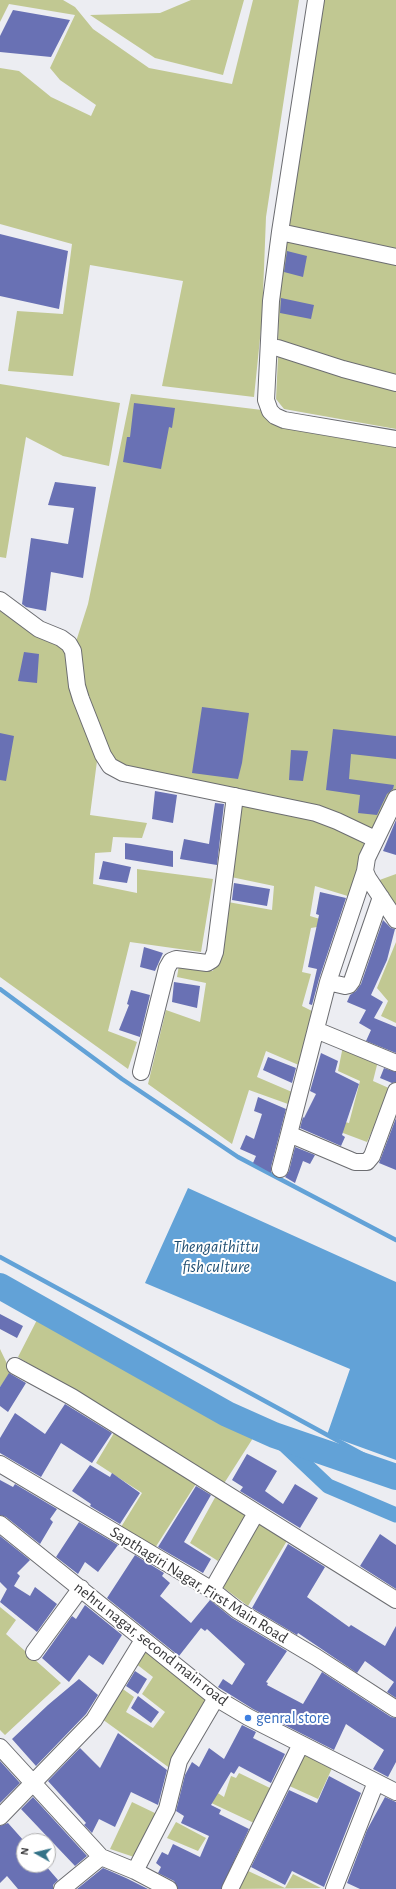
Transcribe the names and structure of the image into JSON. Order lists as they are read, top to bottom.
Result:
{
  "streets": {
    "street": ["Sapthagiri Nagar, First Main Road", "nehru nagar, second main road"]
  },
  "water": ["Thengaithittu fish culture"],
  "places": ["genral store"],
  "north": "left"
}
